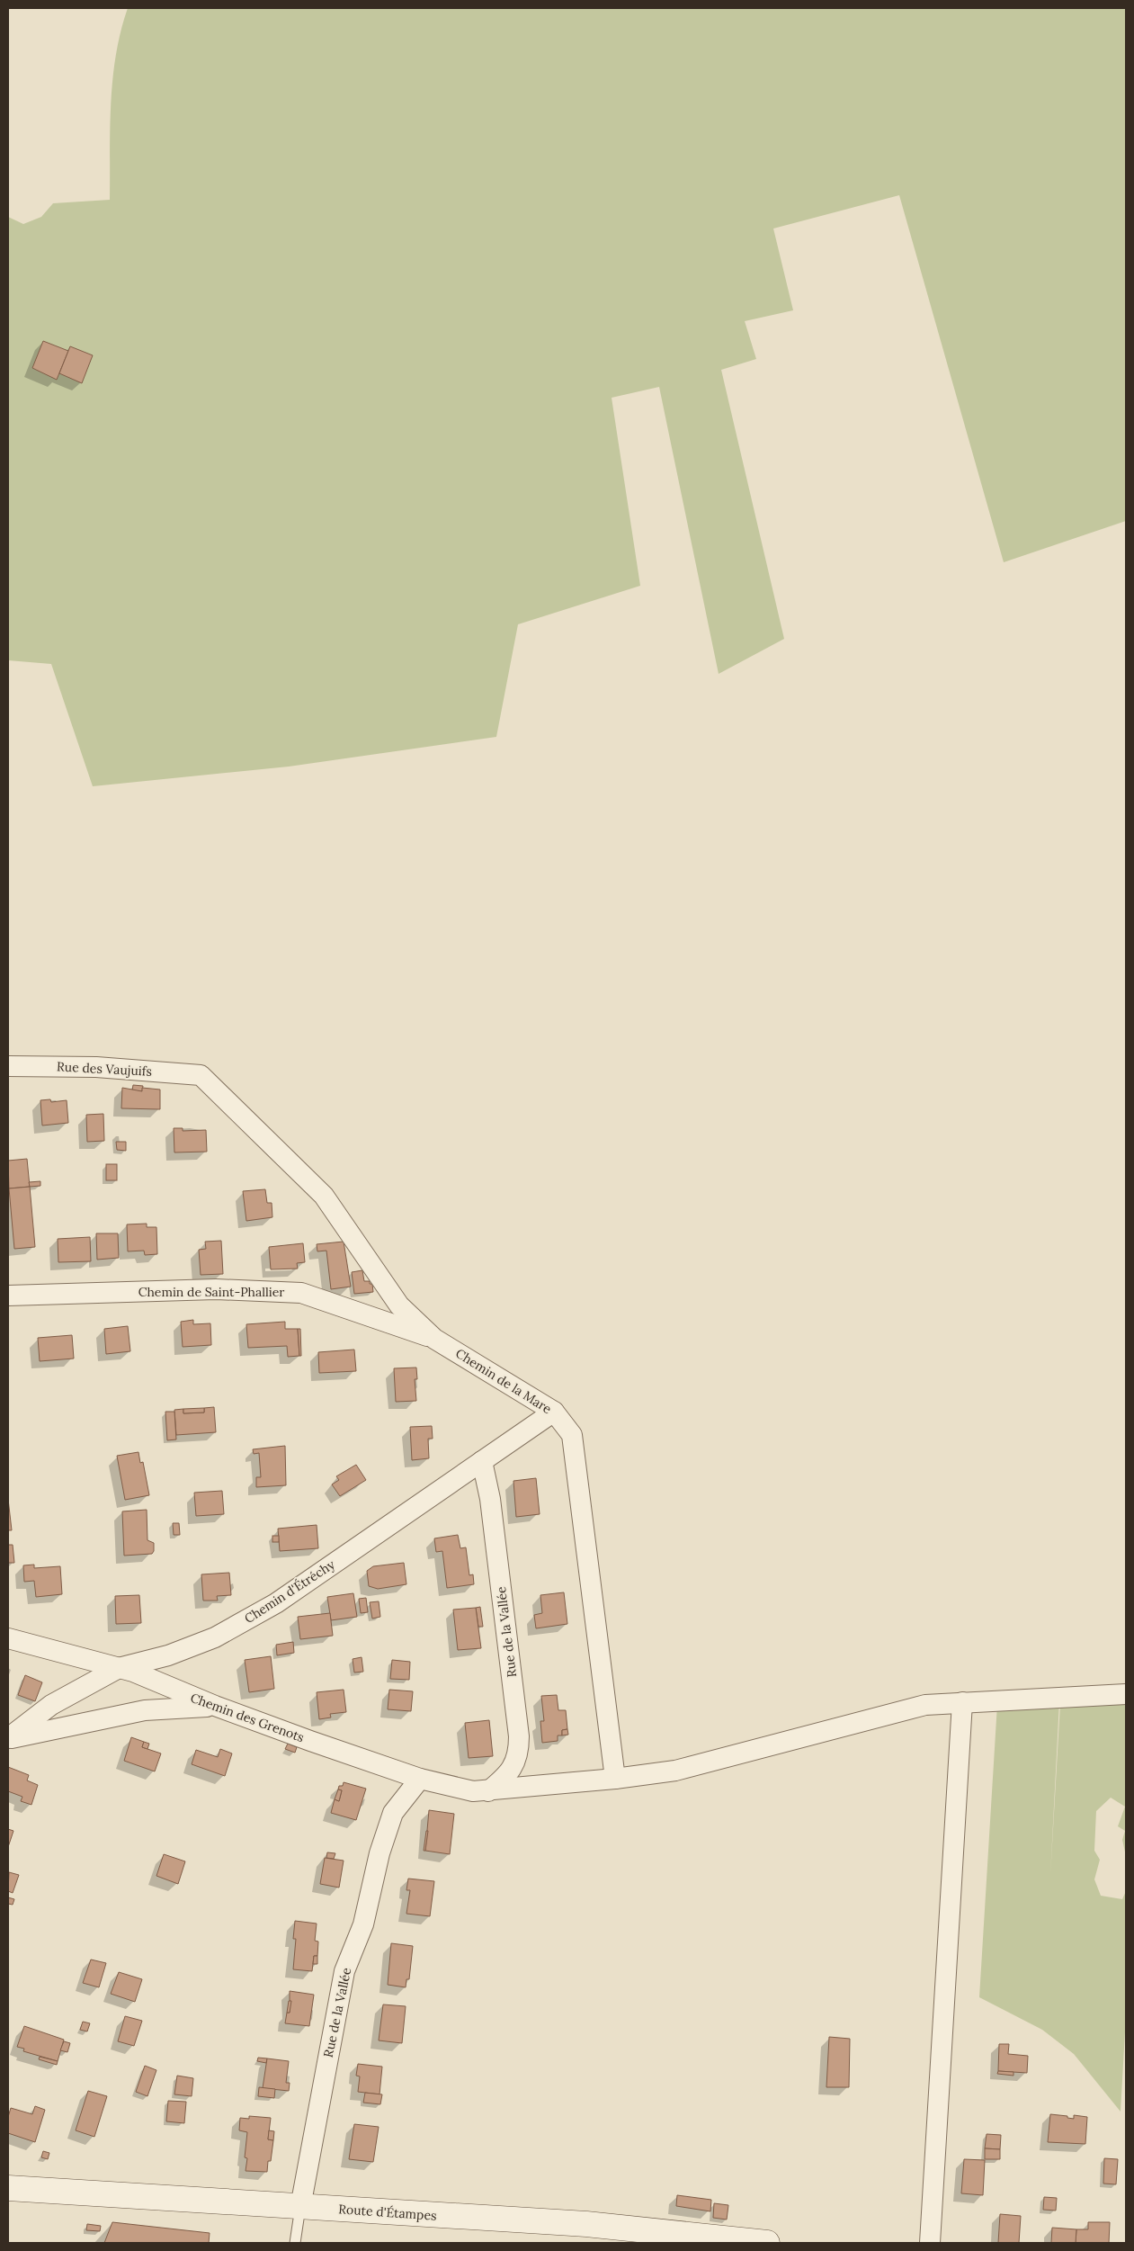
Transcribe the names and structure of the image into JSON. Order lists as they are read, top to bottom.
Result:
{
  "streets": {
    "main road": ["Route d'Étampes"],
    "street": [
      "Rue des Vaujuifs",
      "Chemin de Saint-Phallier",
      "Chemin de la Mare",
      "Chemin d'Étréchy",
      "Rue de la Vallée",
      "Chemin des Grenots"
    ]
  },
  "crossings": [
    ["Rue des Vaujuifs", "Chemin de la Mare"],
    ["Chemin de Saint-Phallier", "Chemin de la Mare"],
    ["Chemin de la Mare", "Chemin d'Étréchy"],
    ["Chemin de la Mare", "Chemin des Grenots"],
    ["Chemin d'Étréchy", "Rue de la Vallée"],
    ["Chemin d'Étréchy", "Chemin des Grenots"],
    ["Rue de la Vallée", "Chemin des Grenots"],
    ["Rue de la Vallée", "Route d'Étampes"]
  ]
}
